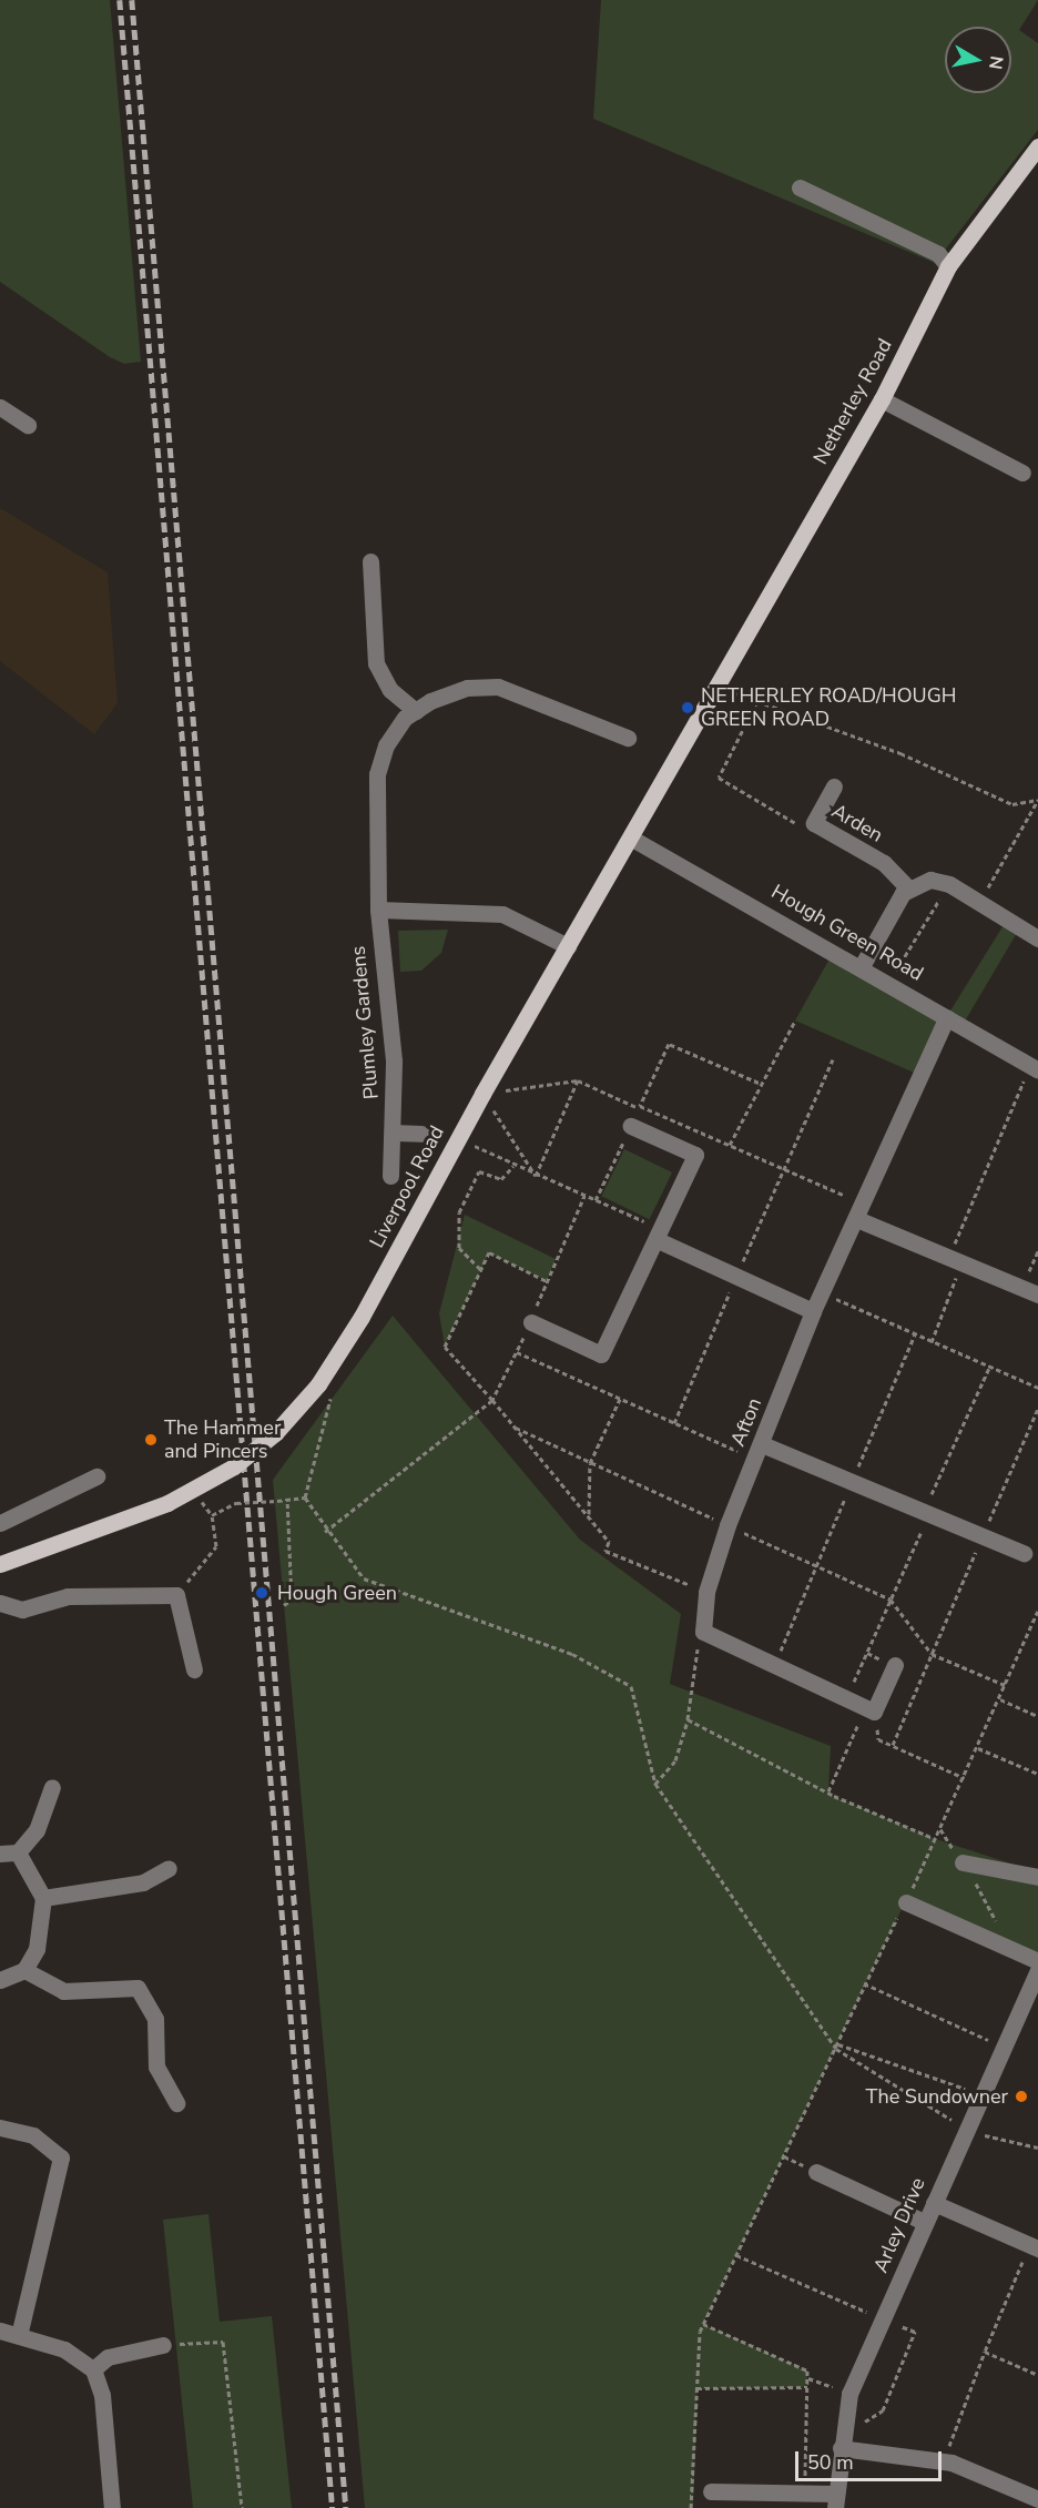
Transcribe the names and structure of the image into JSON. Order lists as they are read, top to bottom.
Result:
{
  "streets": {
    "main road": ["Netherley Road", "Liverpool Road"],
    "street": [
      "Arden",
      "Hough Green Road",
      "Plumley Gardens",
      "Afton",
      "Arley Drive"
    ]
  },
  "crossings": [
    ["Netherley Road", "Liverpool Road"],
    ["Hough Green Road", "Liverpool Road"],
    ["Hough Green Road", "Afton"]
  ],
  "places": [
    "NETHERLEY ROAD/HOUGH GREEN ROAD",
    "The Hammer and Pincers",
    "Hough Green",
    "The Sundowner"
  ],
  "scale_bar": "50 m",
  "north": "right"
}
